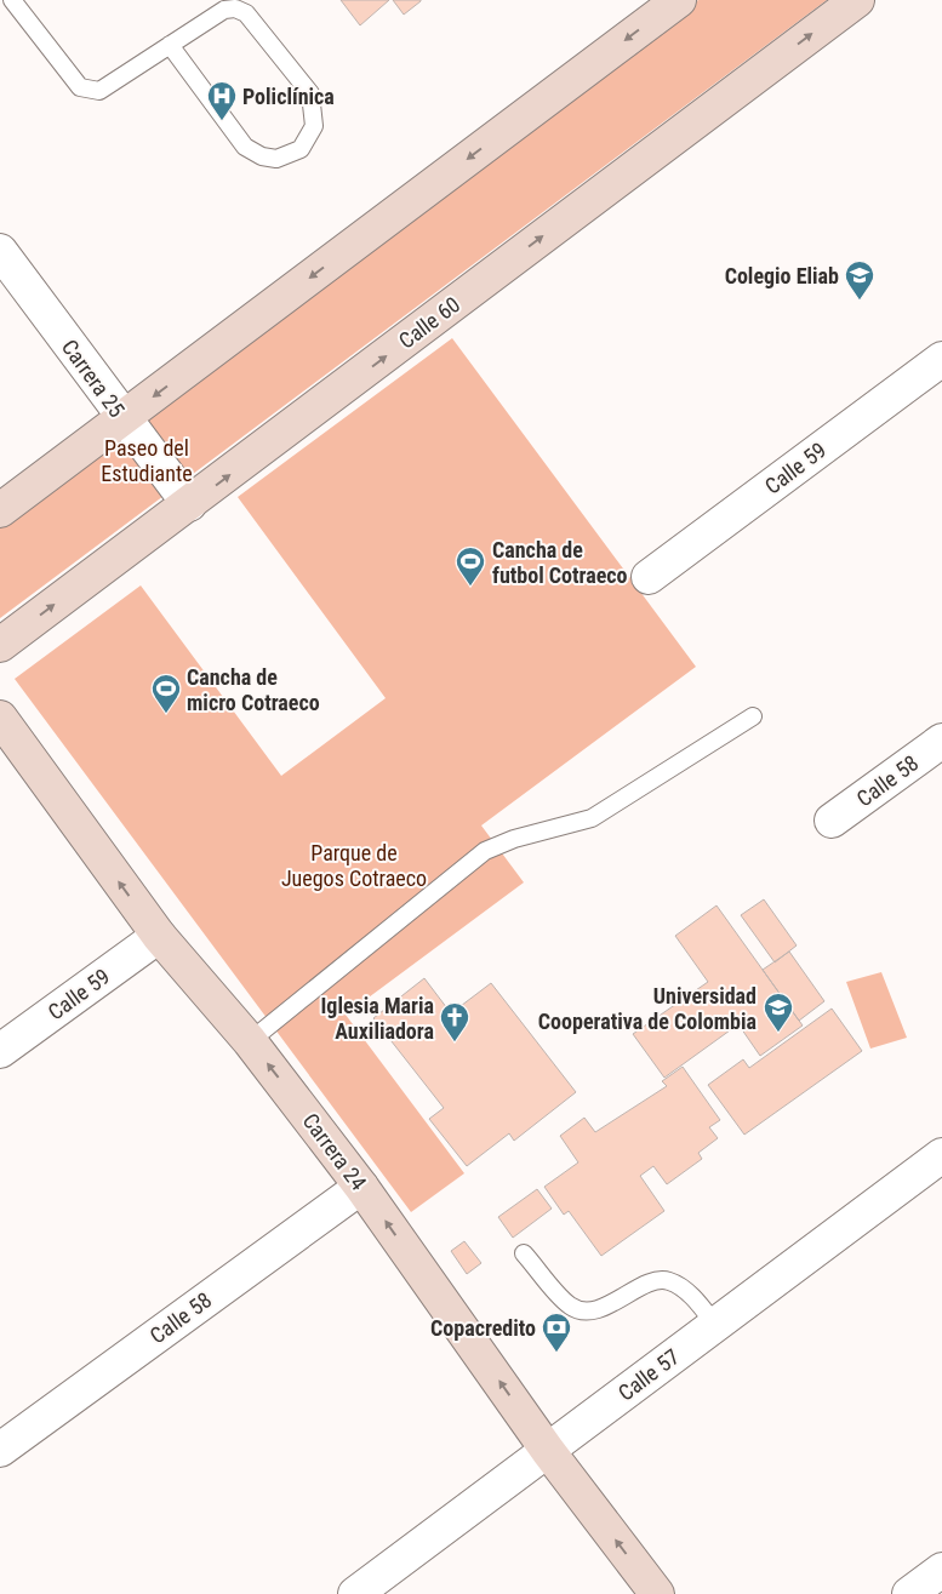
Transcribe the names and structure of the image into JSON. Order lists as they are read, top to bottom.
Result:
{
  "streets": {
    "street": [
      "Calle 60",
      "Carrera 25",
      "Calle 59",
      "Calle 58",
      "Carrera 24",
      "Calle 57"
    ]
  },
  "crossings": [
    ["Calle 60", "Carrera 25"],
    ["Calle 59", "Carrera 24"],
    ["Calle 58", "Carrera 24"],
    ["Carrera 24", "Calle 57"]
  ],
  "one_way": ["Carrera 24"],
  "parks": ["Paseo del Estudiante", "Parque de Juegos Cotraeco"],
  "places": {
    "hospital": ["Policlínica"],
    "school or university": ["Colegio Eliab", "Universidad Cooperativa de Colombia"],
    "sports": ["Cancha de futbol Cotraeco", "Cancha de micro Cotraeco"],
    "church": ["Iglesia Maria Auxiliadora"],
    "bank": ["Copacredito"]
  }
}
